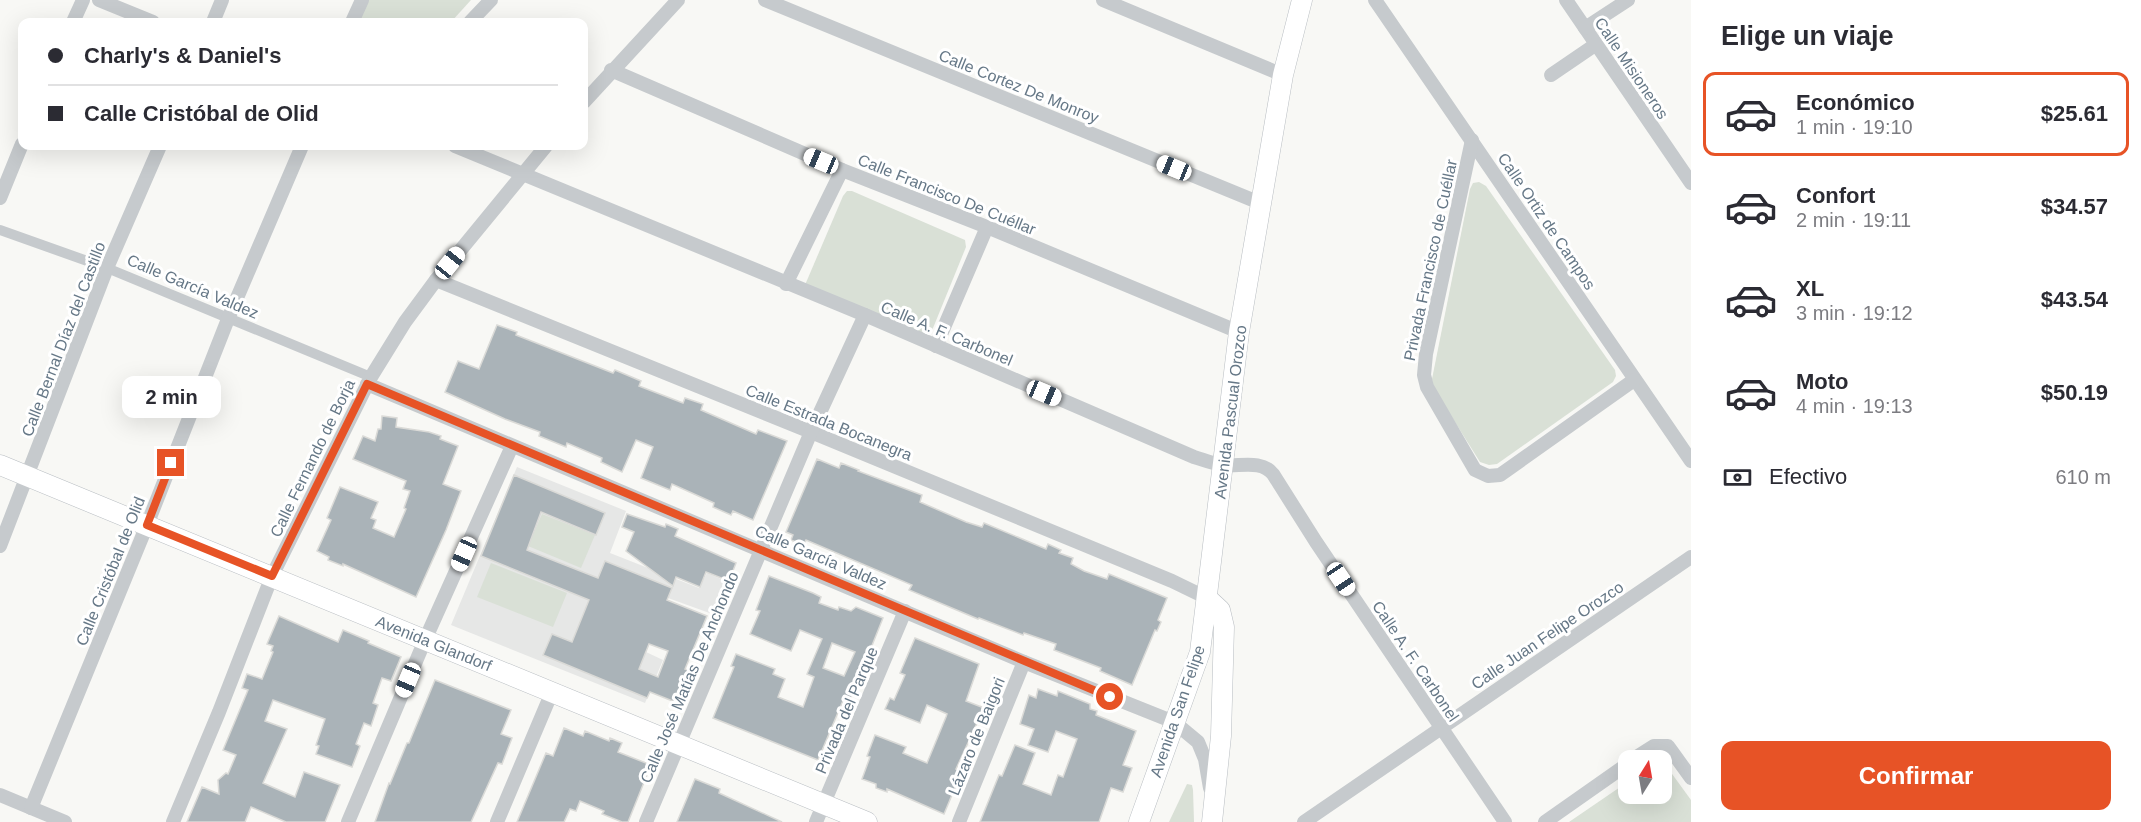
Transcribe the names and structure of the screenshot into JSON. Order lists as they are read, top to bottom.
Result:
{
  "streets": {
    "main road": ["Avenida Pascual Orozco", "Avenida Glandorf", "Avenida San Felipe"],
    "street": [
      "Calle Misioneros",
      "Calle Cortez De Monroy",
      "Calle Francisco De Cuéllar",
      "Calle Ortiz de Campos",
      "Privada Francisco de Cuéllar",
      "Calle García Valdez",
      "Calle A. F. Carbonel",
      "Calle Bernal Díaz del Castillo",
      "Calle Estrada Bocanegra",
      "Calle Fernando de Borja",
      "Calle Cristóbal de Olid",
      "Calle Juan Felipe Orozco",
      "Calle José Matías De Anchondo",
      "Privada del Parque",
      "Lázaro de Baigori"
    ]
  },
  "crossings": [
    ["Calle Cortez De Monroy", "Avenida Pascual Orozco"],
    ["Calle Francisco De Cuéllar", "Avenida Pascual Orozco"],
    ["Calle Ortiz de Campos", "Privada Francisco de Cuéllar"],
    ["Calle García Valdez", "Calle Bernal Díaz del Castillo"],
    ["Calle García Valdez", "Calle Fernando de Borja"],
    ["Calle García Valdez", "Calle Cristóbal de Olid"],
    ["Calle García Valdez", "Calle José Matías De Anchondo"],
    ["Calle García Valdez", "Privada del Parque"],
    ["Calle García Valdez", "Avenida San Felipe"],
    ["Calle García Valdez", "Lázaro de Baigori"],
    ["Calle A. F. Carbonel", "Avenida Pascual Orozco"],
    ["Calle A. F. Carbonel", "Calle Fernando de Borja"],
    ["Calle A. F. Carbonel", "Calle Juan Felipe Orozco"],
    ["Calle A. F. Carbonel", "Calle José Matías De Anchondo"],
    ["Calle Bernal Díaz del Castillo", "Avenida Glandorf"],
    ["Avenida Pascual Orozco", "Calle Estrada Bocanegra"],
    ["Avenida Pascual Orozco", "Avenida San Felipe"],
    ["Calle Estrada Bocanegra", "Calle Fernando de Borja"],
    ["Calle Estrada Bocanegra", "Calle José Matías De Anchondo"],
    ["Calle Estrada Bocanegra", "Avenida San Felipe"],
    ["Calle Fernando de Borja", "Avenida Glandorf"],
    ["Calle Cristóbal de Olid", "Avenida Glandorf"],
    ["Avenida Glandorf", "Calle José Matías De Anchondo"],
    ["Avenida Glandorf", "Privada del Parque"]
  ],
  "north": "top",
  "page": {
    "heading": "Elige un viaje",
    "banner": ["Charly's & Daniel's", "Calle Cristóbal de Olid"],
    "list": [
      {
        "name": "Económico",
        "note": "1 min · 19:10",
        "value": "$25.61"
      },
      {
        "name": "Confort",
        "note": "2 min · 19:11",
        "value": "$34.57"
      },
      {
        "name": "XL",
        "note": "3 min · 19:12",
        "value": "$43.54"
      },
      {
        "name": "Moto",
        "note": "4 min · 19:13",
        "value": "$50.19"
      }
    ],
    "bubble": "2 min",
    "pay": ["Efectivo", "610 m"],
    "buttons": "Confirmar"
  }
}
